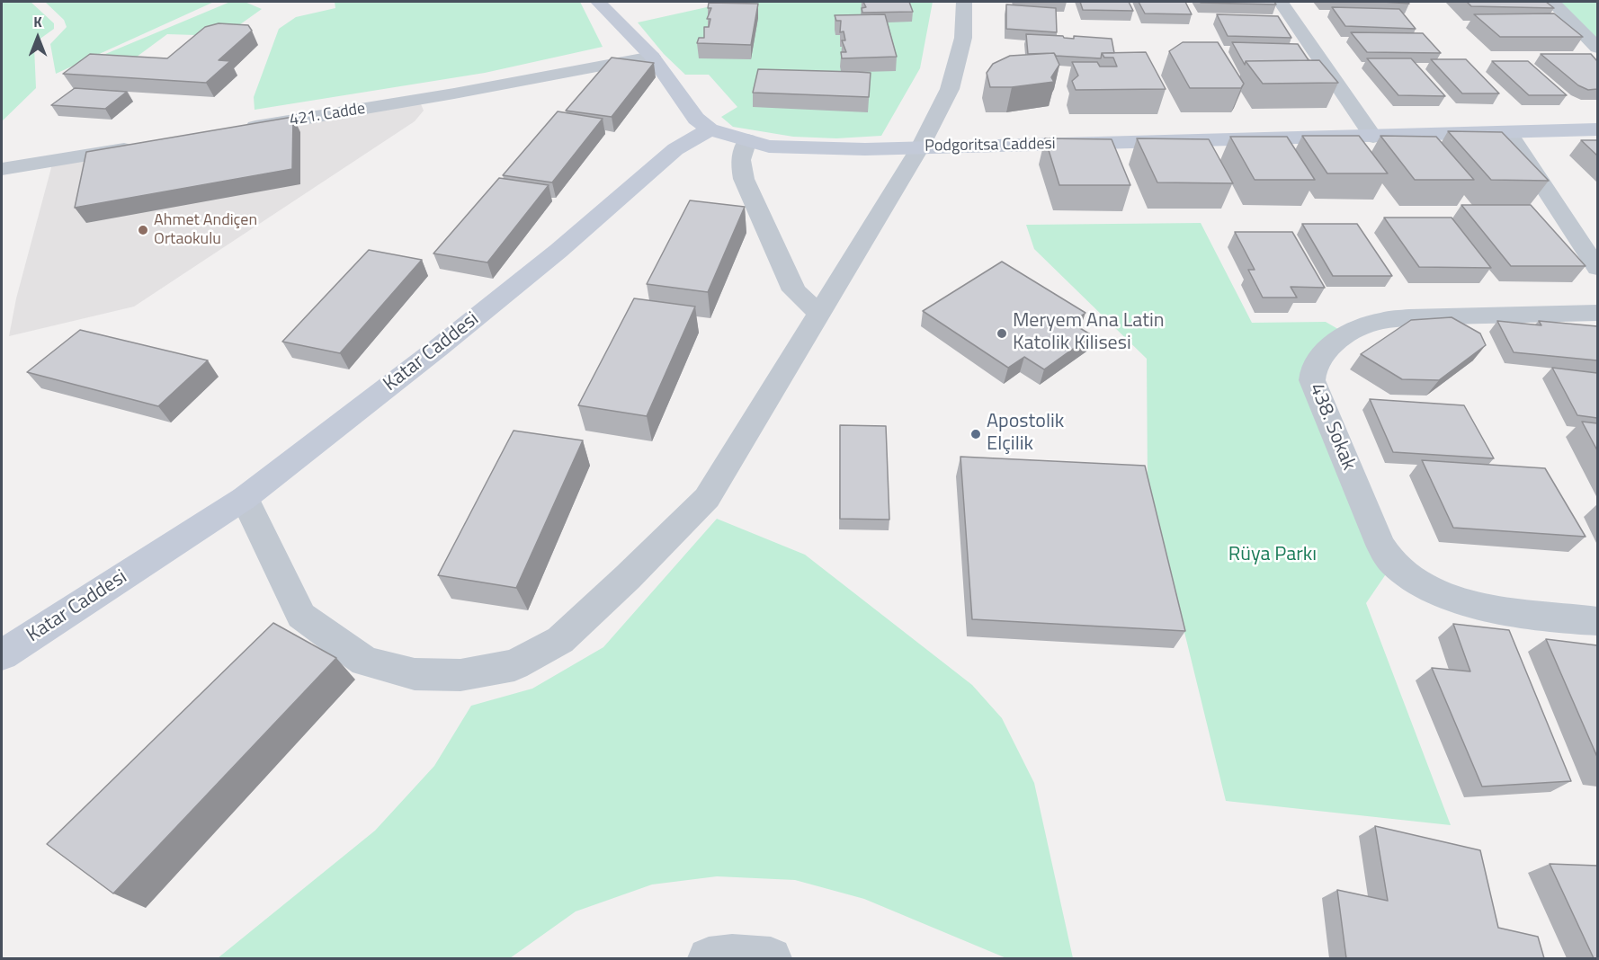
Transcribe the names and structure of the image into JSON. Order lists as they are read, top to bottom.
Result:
{
  "streets": {
    "main road": ["Podgoritsa Caddesi", "Katar Caddesi"],
    "street": ["421. Cadde", "438. Sokak"]
  },
  "crossings": [
    ["Podgoritsa Caddesi", "Katar Caddesi"]
  ],
  "parks": ["Rüya Parkı"],
  "places": ["Ahmet Andiçen Ortaokulu", "Meryem Ana Latin Katolik Kilisesi", "Apostolik Elçilik"],
  "north": "top"
}
